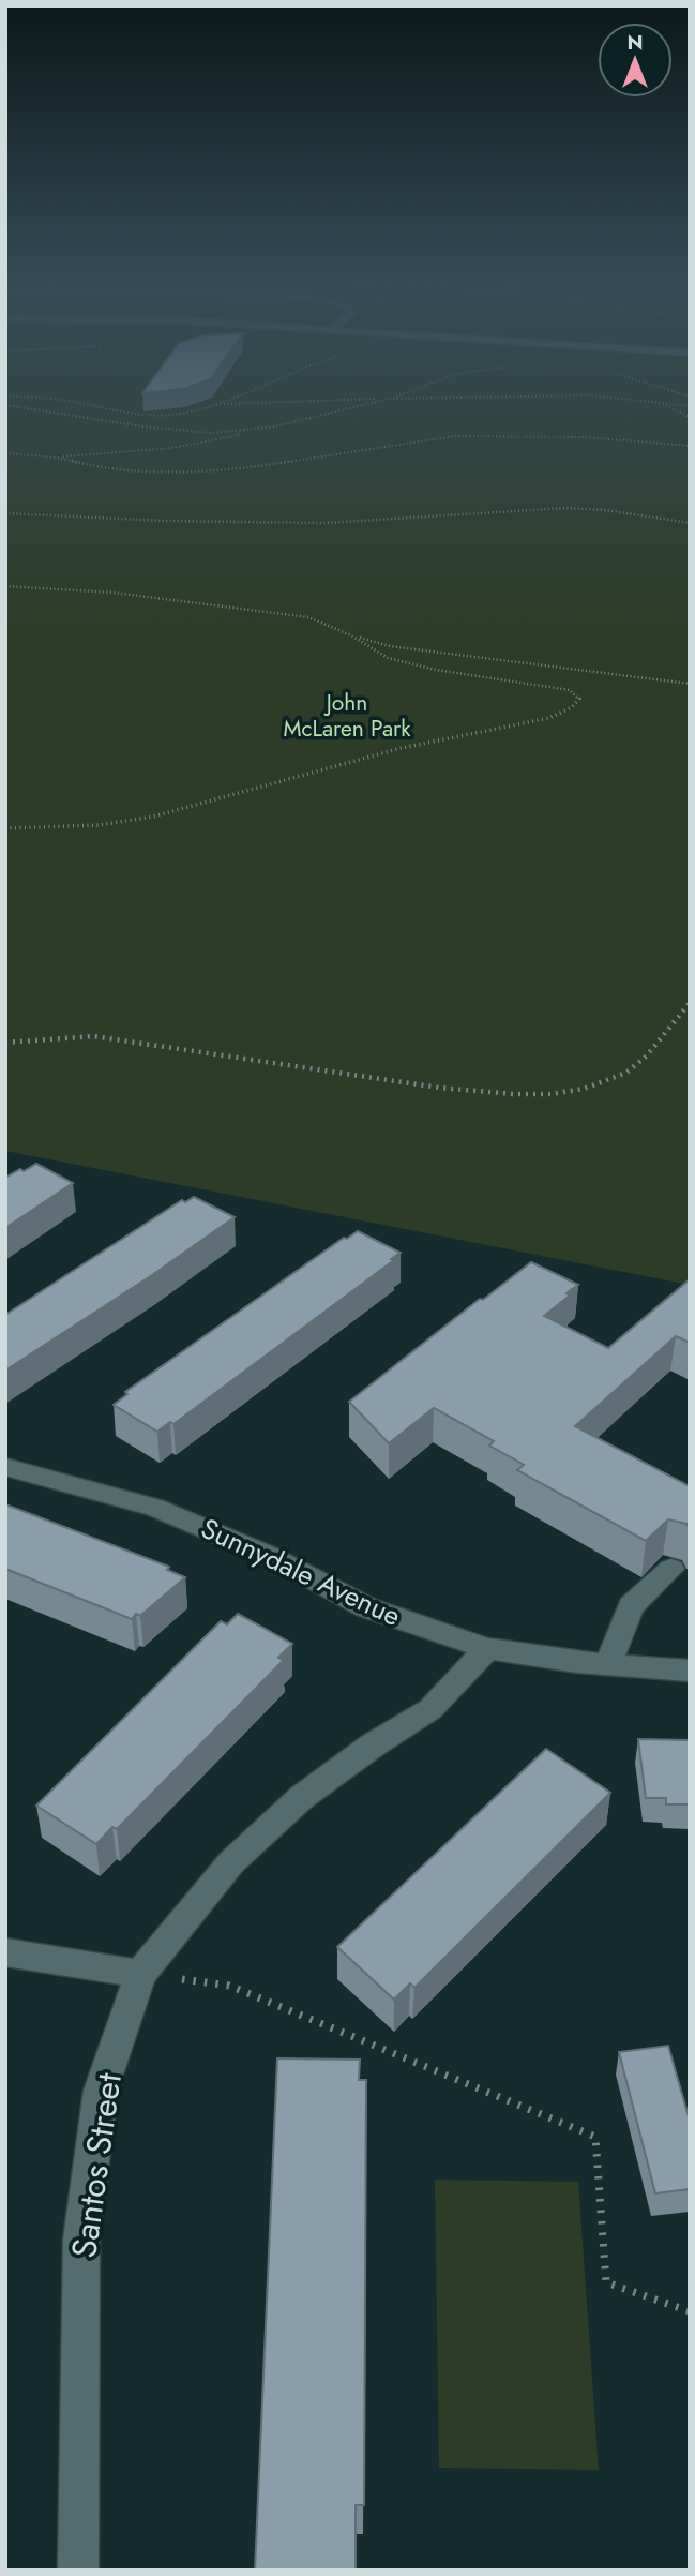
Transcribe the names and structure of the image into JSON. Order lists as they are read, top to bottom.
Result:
{
  "streets": {
    "street": ["Sunnydale Avenue", "Santos Street"]
  },
  "crossings": [
    ["Sunnydale Avenue", "Santos Street"]
  ],
  "parks": ["John McLaren Park"],
  "north": "top"
}
